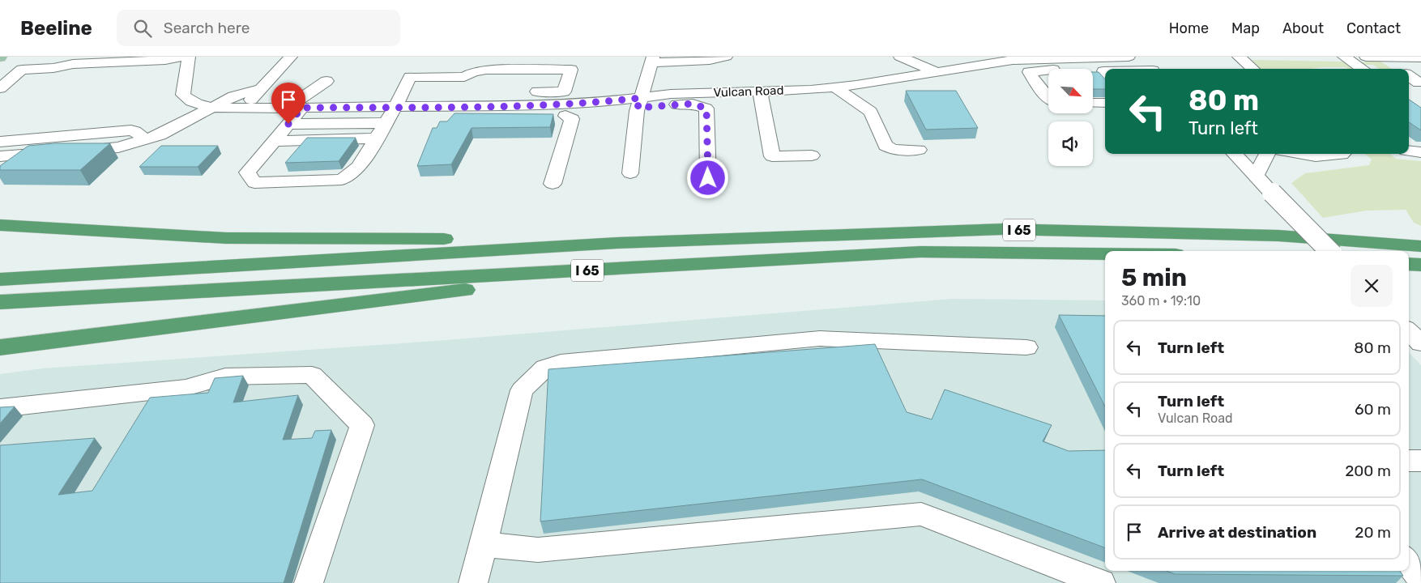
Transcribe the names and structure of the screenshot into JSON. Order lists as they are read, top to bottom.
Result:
{
  "streets": {
    "highway": ["I 65"],
    "street": ["Vulcan Road"]
  },
  "north": "bottom right",
  "page": {
    "header": "Beeline",
    "search": "Search here",
    "nav": [
      "Home",
      "Map",
      "About",
      "Contact"
    ],
    "turn": ["80 m", "Turn left"],
    "heading": ["5 min", "360 m · 19:10"],
    "list": [
      {
        "name": "Turn left",
        "value": "80 m"
      },
      {
        "name": "Turn left",
        "note": "Vulcan Road",
        "value": "60 m"
      },
      {
        "name": "Turn left",
        "value": "200 m"
      },
      {
        "name": "Arrive at destination",
        "value": "20 m"
      }
    ]
  }
}
